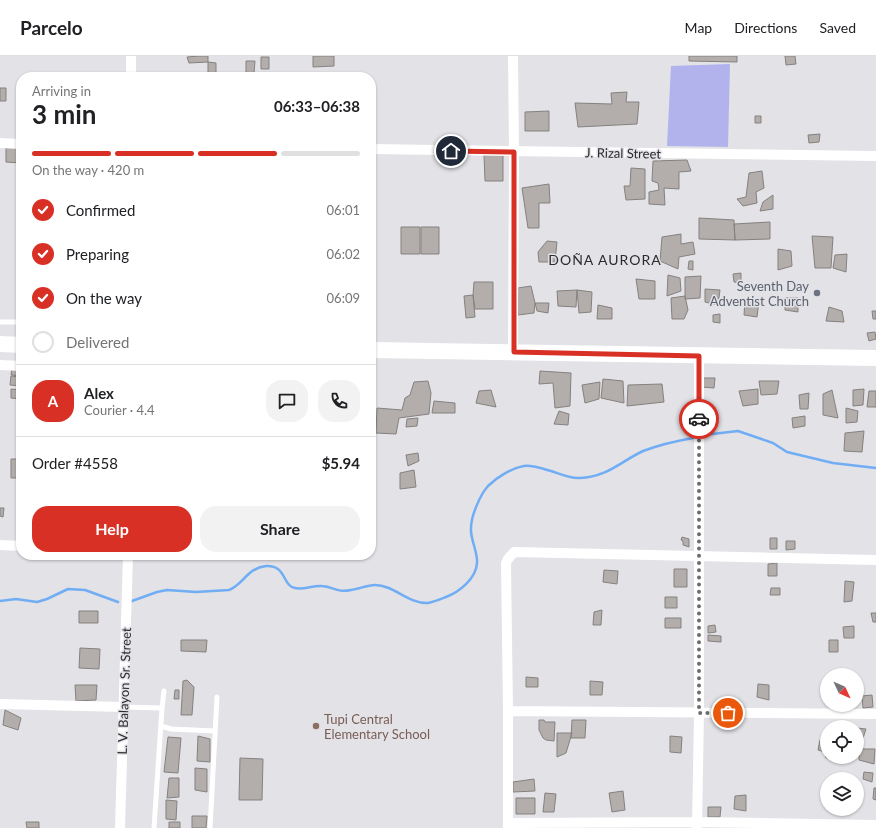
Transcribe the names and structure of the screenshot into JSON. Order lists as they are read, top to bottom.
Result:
{
  "streets": {
    "street": ["J. Rizal Street", "L. V. Balayon Sr. Street"]
  },
  "districts": ["DOÑA AURORA"],
  "places": ["Seventh Day Adventist Church", "Tupi Central Elementary School"],
  "north": "bottom right",
  "page": {
    "header": "Parcelo",
    "nav": ["Map", "Directions", "Saved"],
    "heading": ["3 min", "Arriving in", "06:33–06:38"],
    "panel": [
      "Alex",
      "Courier · 4.4",
      "Order #4558",
      "$5.94"
    ],
    "bar": "On the way · 420 m",
    "list": [
      ["Confirmed", "06:01"],
      ["Preparing", "06:02"],
      ["On the way", "06:09"],
      "Delivered"
    ],
    "round": "A",
    "buttons": ["Help", "Share"]
  }
}
